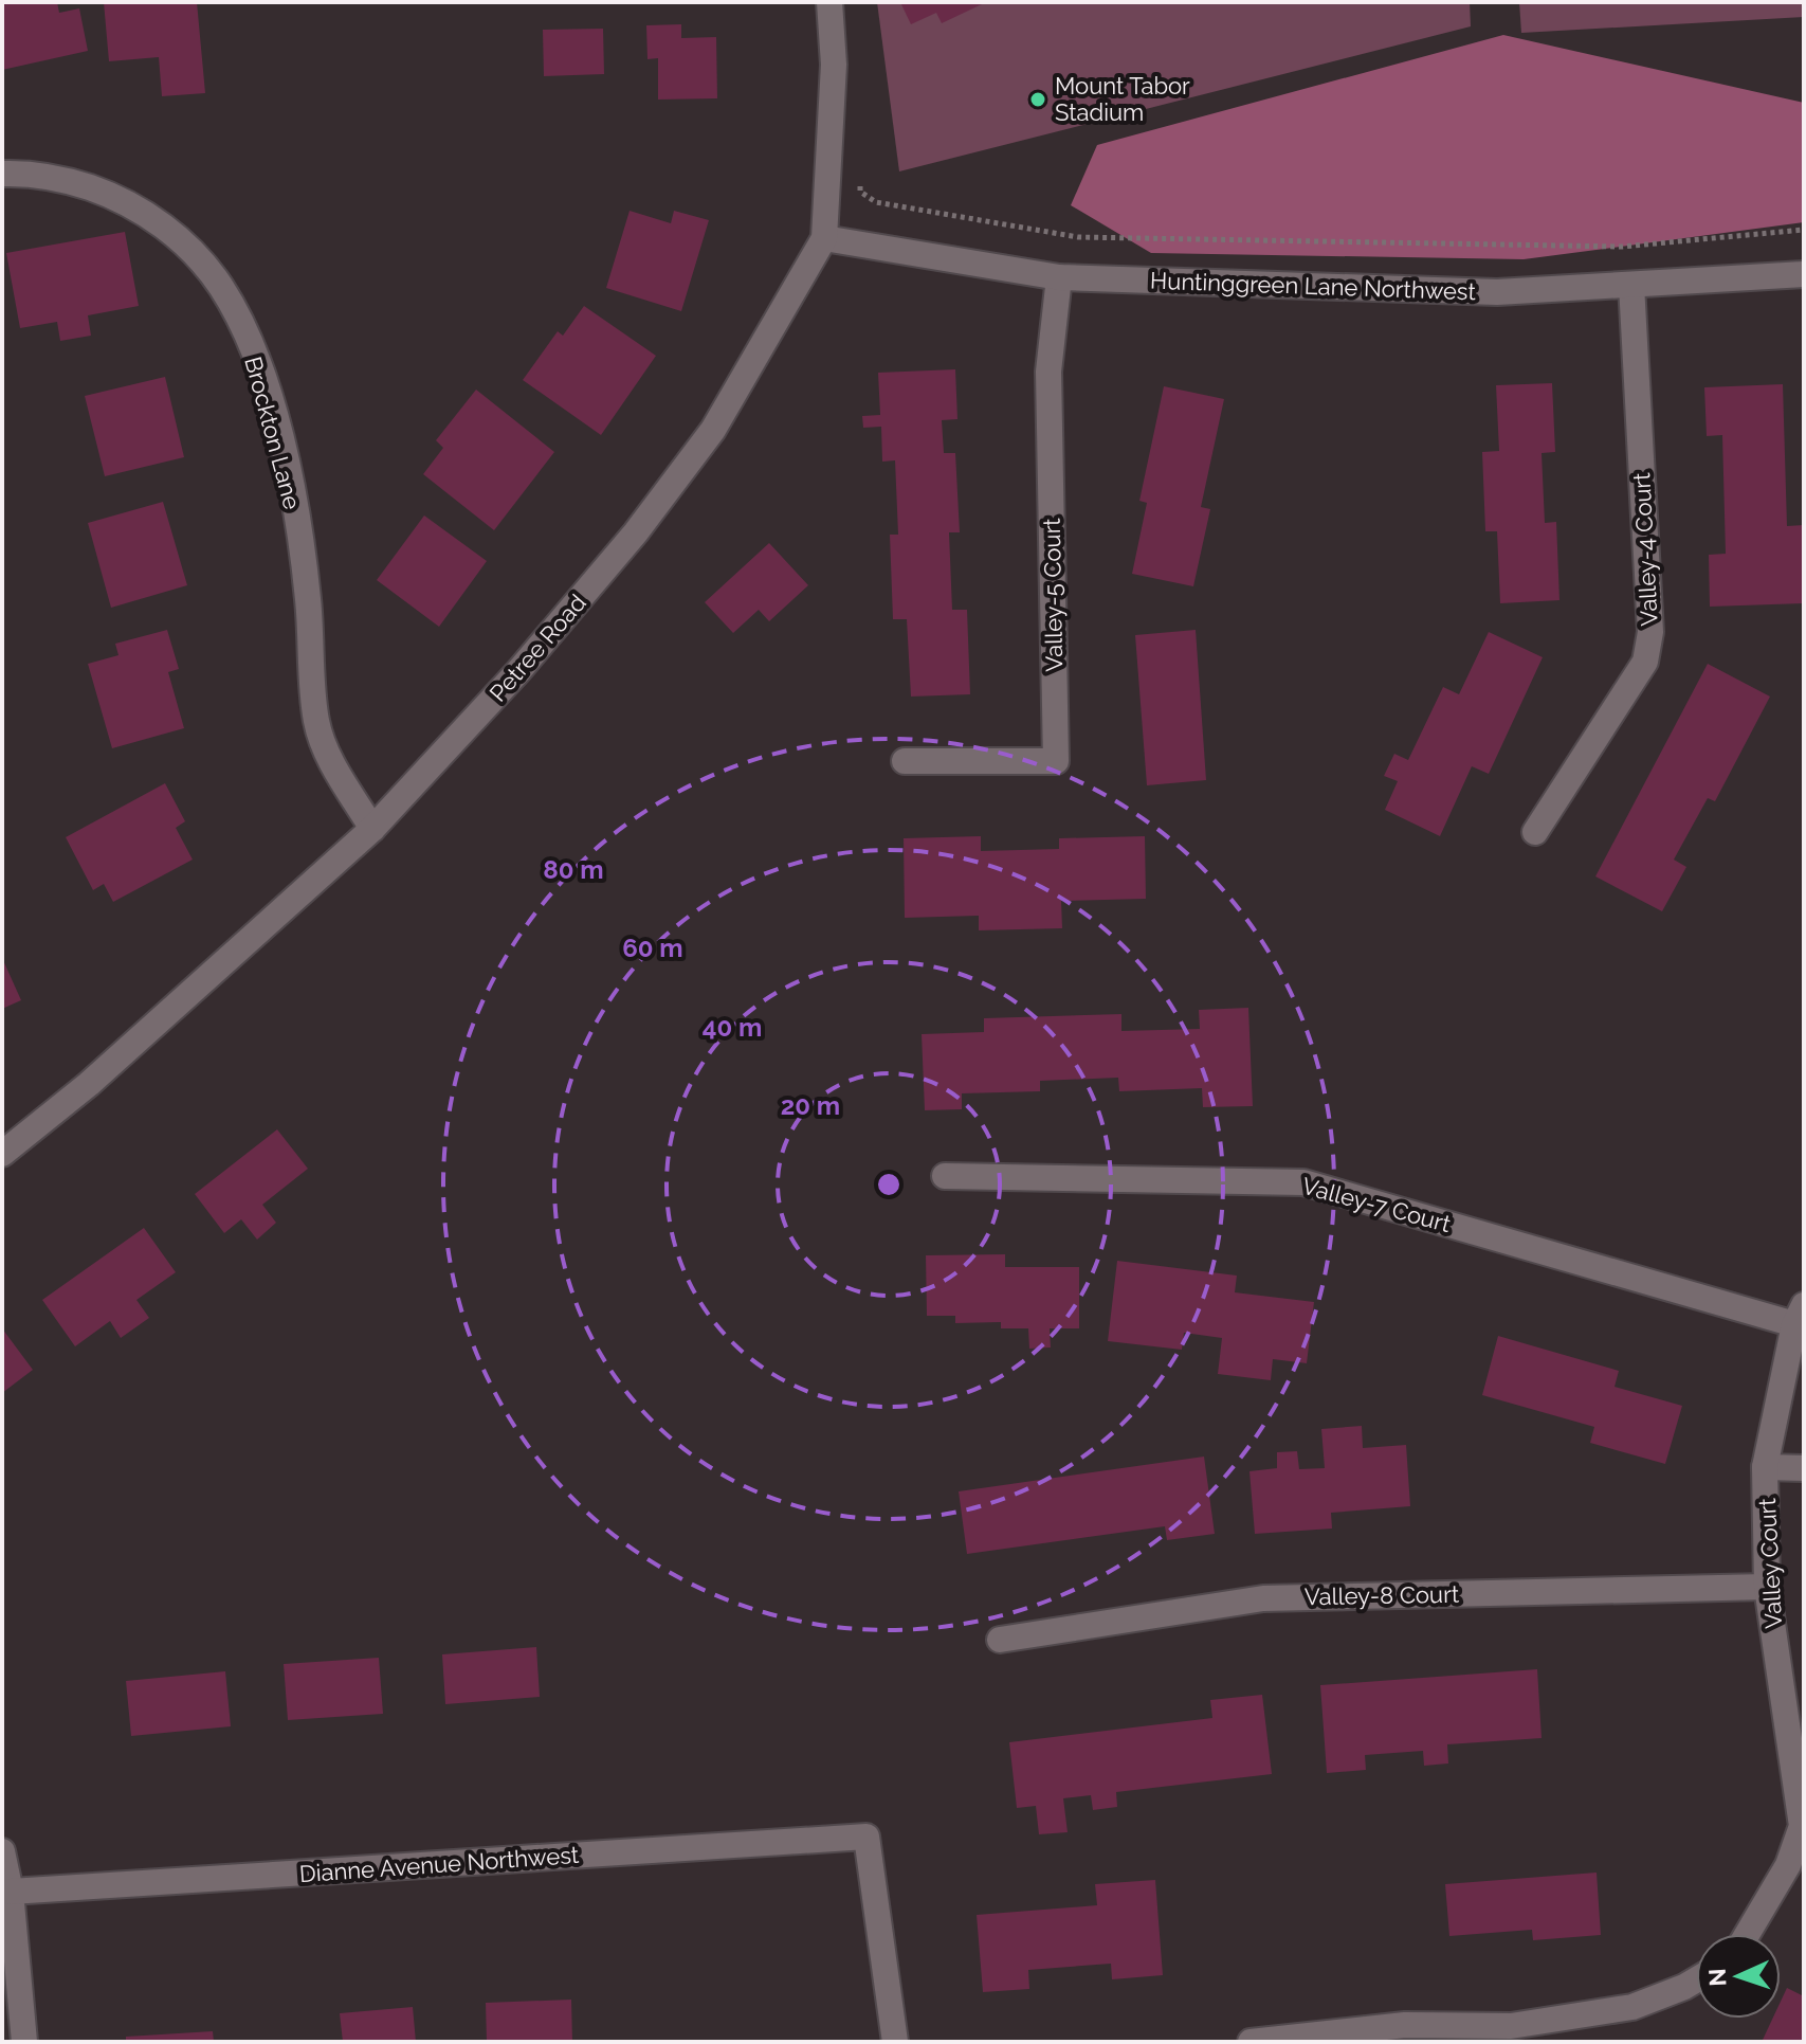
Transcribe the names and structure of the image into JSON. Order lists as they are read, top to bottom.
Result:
{
  "streets": {
    "street": [
      "Huntinggreen Lane Northwest",
      "Brockton Lane",
      "Valley-4 Court",
      "Valley-5 Court",
      "Petree Road",
      "Valley-7 Court",
      "Valley Court",
      "Valley-8 Court",
      "Dianne Avenue Northwest"
    ]
  },
  "crossings": [
    ["Huntinggreen Lane Northwest", "Valley-4 Court"],
    ["Huntinggreen Lane Northwest", "Valley-5 Court"],
    ["Huntinggreen Lane Northwest", "Petree Road"],
    ["Brockton Lane", "Petree Road"],
    ["Valley-7 Court", "Valley Court"],
    ["Valley Court", "Valley-8 Court"]
  ],
  "places": ["Mount Tabor Stadium"],
  "north": "left",
  "rings": [
    "80 m",
    "60 m",
    "40 m",
    "20 m"
  ]
}
